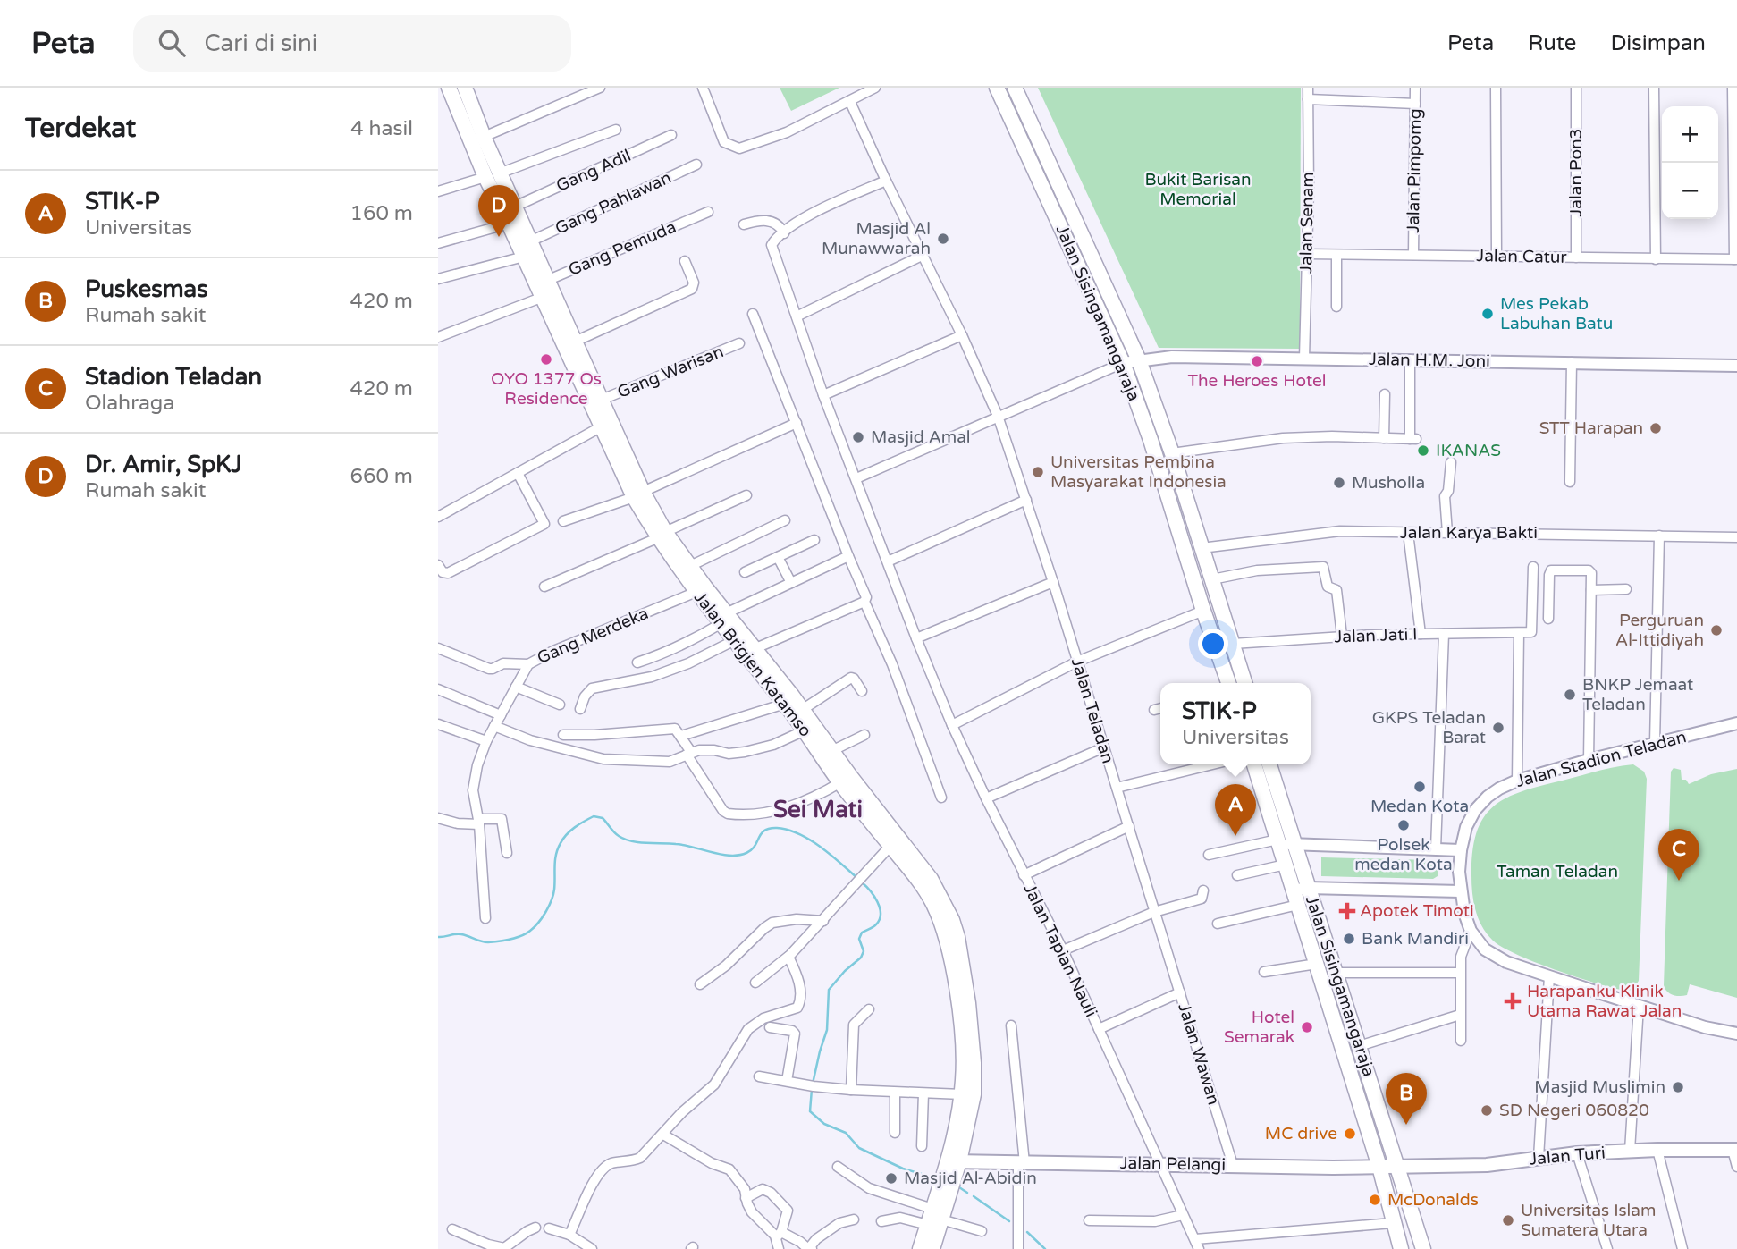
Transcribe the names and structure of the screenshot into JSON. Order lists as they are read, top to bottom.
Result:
{
  "streets": {
    "main road": [
      "Jalan Sisingamangaraja",
      "Jalan Brigjen Katamso",
      "Jalan Turi",
      "Jalan Pelangi"
    ],
    "street": [
      "Gang Adil",
      "Jalan Pimpomg",
      "Jalan Pon3",
      "Gang Pahlawan",
      "Jalan Senam",
      "Gang Pemuda",
      "Jalan Catur",
      "Jalan H.M. Joni",
      "Gang Warisan",
      "Jalan Karya Bakti",
      "Gang Merdeka",
      "Jalan Jati I",
      "Jalan Teladan",
      "Jalan Stadion Teladan",
      "Jalan Tapian Nauli",
      "Jalan Wawan"
    ]
  },
  "crossings": [
    ["Gang Adil", "Jalan Brigjen Katamso"],
    ["Jalan Pimpomg", "Jalan Catur"],
    ["Jalan Pon3", "Jalan Catur"],
    ["Gang Pahlawan", "Jalan Brigjen Katamso"],
    ["Jalan Senam", "Jalan Catur"],
    ["Jalan Senam", "Jalan H.M. Joni"],
    ["Gang Pemuda", "Jalan Brigjen Katamso"],
    ["Jalan Sisingamangaraja", "Jalan H.M. Joni"],
    ["Jalan Sisingamangaraja", "Jalan Karya Bakti"],
    ["Jalan Sisingamangaraja", "Jalan Jati I"],
    ["Jalan Sisingamangaraja", "Jalan Turi"],
    ["Jalan Sisingamangaraja", "Jalan Pelangi"],
    ["Gang Warisan", "Jalan Brigjen Katamso"],
    ["Gang Merdeka", "Jalan Brigjen Katamso"],
    ["Jalan Brigjen Katamso", "Jalan Pelangi"],
    ["Jalan Teladan", "Jalan Wawan"],
    ["Jalan Tapian Nauli", "Jalan Wawan"],
    ["Jalan Tapian Nauli", "Jalan Pelangi"],
    ["Jalan Wawan", "Jalan Pelangi"],
    ["Jalan Turi", "Jalan Pelangi"]
  ],
  "districts": ["Sei Mati"],
  "parks": ["Bukit Barisan Memorial", "Taman Teladan"],
  "places": {
    "other": [
      "Masjid Al Munawwarah",
      "Mes Pekab Labuhan Batu",
      "OYO 1377 Os Residence",
      "The Heroes Hotel",
      "STT Harapan",
      "Masjid Amal",
      "IKANAS",
      "Universitas Pembina Masyarakat Indonesia",
      "Musholla",
      "Perguruan Al-Ittidiyah",
      "BNKP Jemaat Teladan",
      "GKPS Teladan Barat",
      "Medan Kota",
      "Polsek medan Kota",
      "Bank Mandiri",
      "Hotel Semarak",
      "Masjid Muslimin",
      "SD Negeri 060820",
      "MC drive",
      "Masjid Al-Abidin",
      "McDonalds",
      "Universitas Islam Sumatera Utara"
    ],
    "health": ["Apotek Timoti", "Harapanku Klinik Utama Rawat Jalan"]
  },
  "page": {
    "header": "Peta",
    "search": "Cari di sini",
    "nav": ["Peta", "Rute", "Disimpan"],
    "heading": ["Terdekat", "4 hasil"],
    "map_buttons": ["+", "−"],
    "list": [
      {
        "mark": "A",
        "name": "STIK-P",
        "note": "Universitas",
        "value": "160 m"
      },
      {
        "mark": "B",
        "name": "Puskesmas",
        "note": "Rumah sakit",
        "value": "420 m"
      },
      {
        "mark": "C",
        "name": "Stadion Teladan",
        "note": "Olahraga",
        "value": "420 m"
      },
      {
        "mark": "D",
        "name": "Dr. Amir, SpKJ",
        "note": "Rumah sakit",
        "value": "660 m"
      }
    ],
    "pins": [
      "D",
      "A",
      "C",
      "B"
    ],
    "popup": ["STIK-P", "Universitas"]
  }
}
